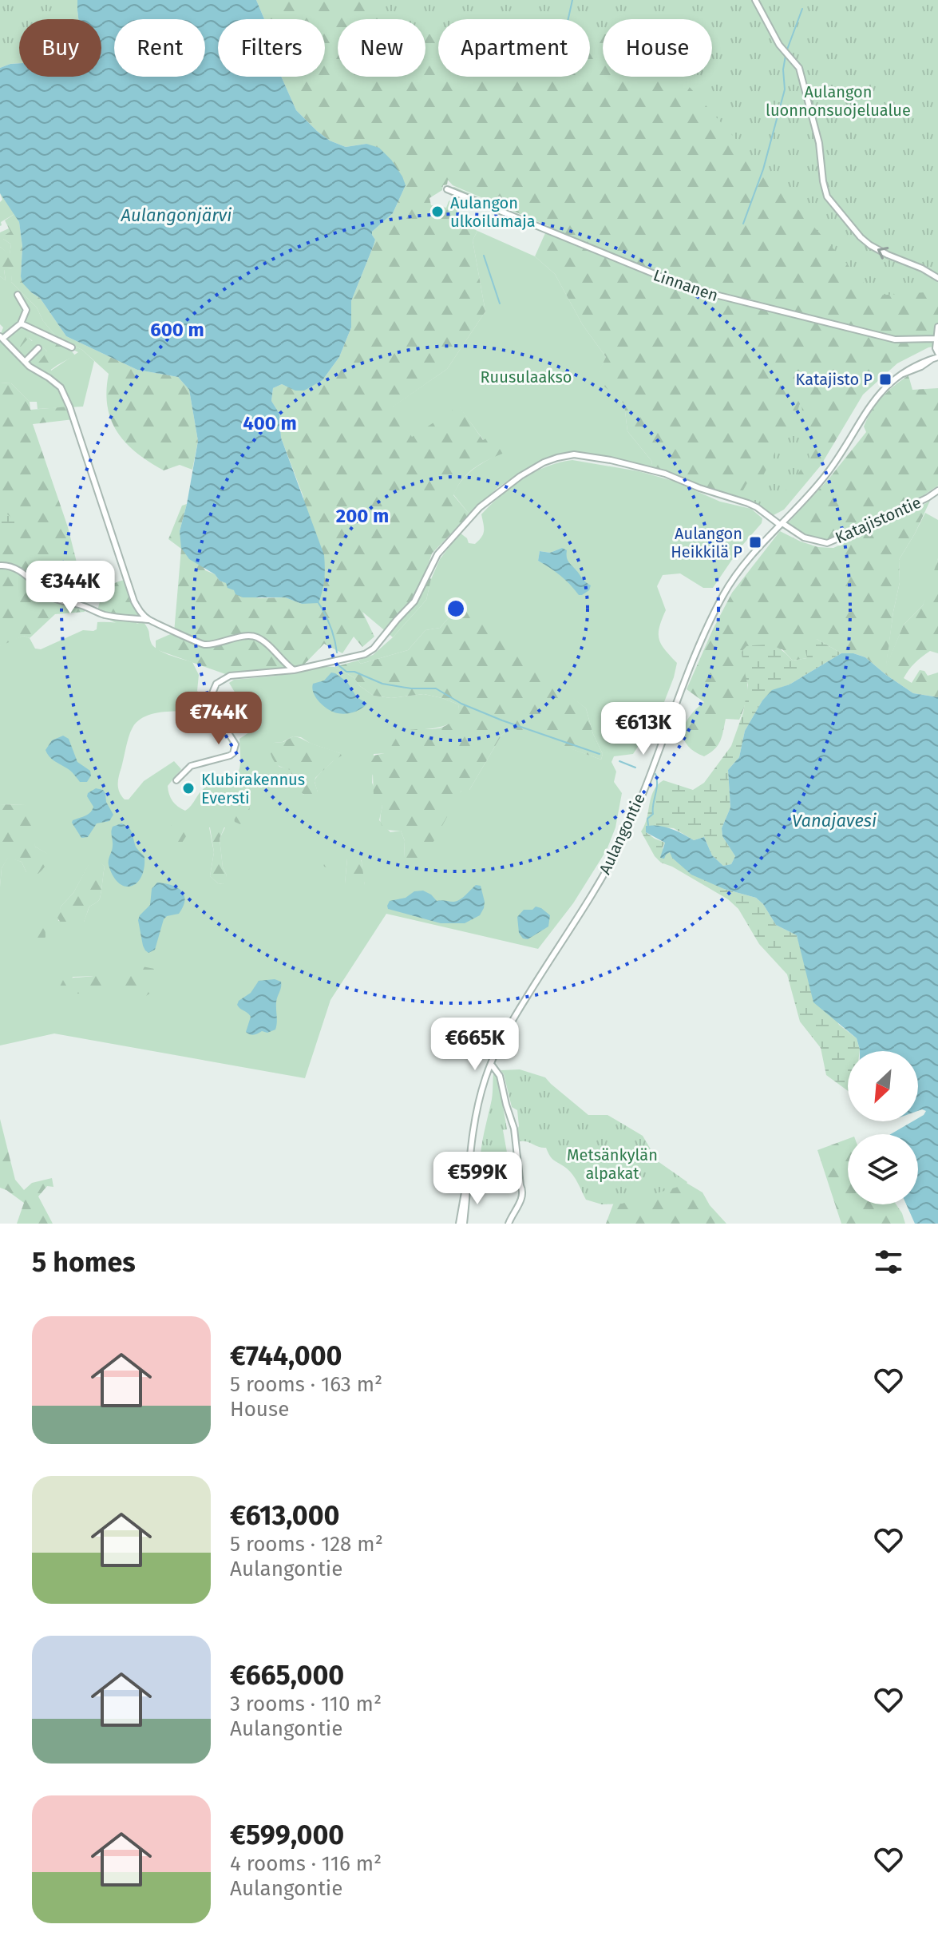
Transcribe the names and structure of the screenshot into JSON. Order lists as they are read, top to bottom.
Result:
{
  "streets": {
    "street": ["Linnanen", "Katajistontie", "Aulangontie"]
  },
  "crossings": [
    ["Katajistontie", "Aulangontie"]
  ],
  "water": ["Aulangonjärvi", "Vanajavesi"],
  "parks": ["Aulangon luonnonsuojelualue", "Ruusulaakso", "Metsänkylän alpakat"],
  "places": {
    "other": ["Aulangon ulkoilumaja", "Klubirakennus Eversti"],
    "transit": ["Katajisto P", "Aulangon Heikkilä P"]
  },
  "north": "bottom left",
  "page": {
    "chip": [
      "Buy",
      "Rent",
      "Filters",
      "New",
      "Apartment",
      "House"
    ],
    "price": [
      "€344K",
      "€744K",
      "€613K",
      "€665K",
      "€599K"
    ],
    "heading": "5 homes",
    "list": [
      {
        "name": "€744,000",
        "note": "5 rooms · 163 m² · House"
      },
      {
        "name": "€613,000",
        "note": "5 rooms · 128 m² · Aulangontie"
      },
      {
        "name": "€665,000",
        "note": "3 rooms · 110 m² · Aulangontie"
      },
      {
        "name": "€599,000",
        "note": "4 rooms · 116 m² · Aulangontie"
      }
    ]
  },
  "rings": ["600 m", "400 m", "200 m"]
}
